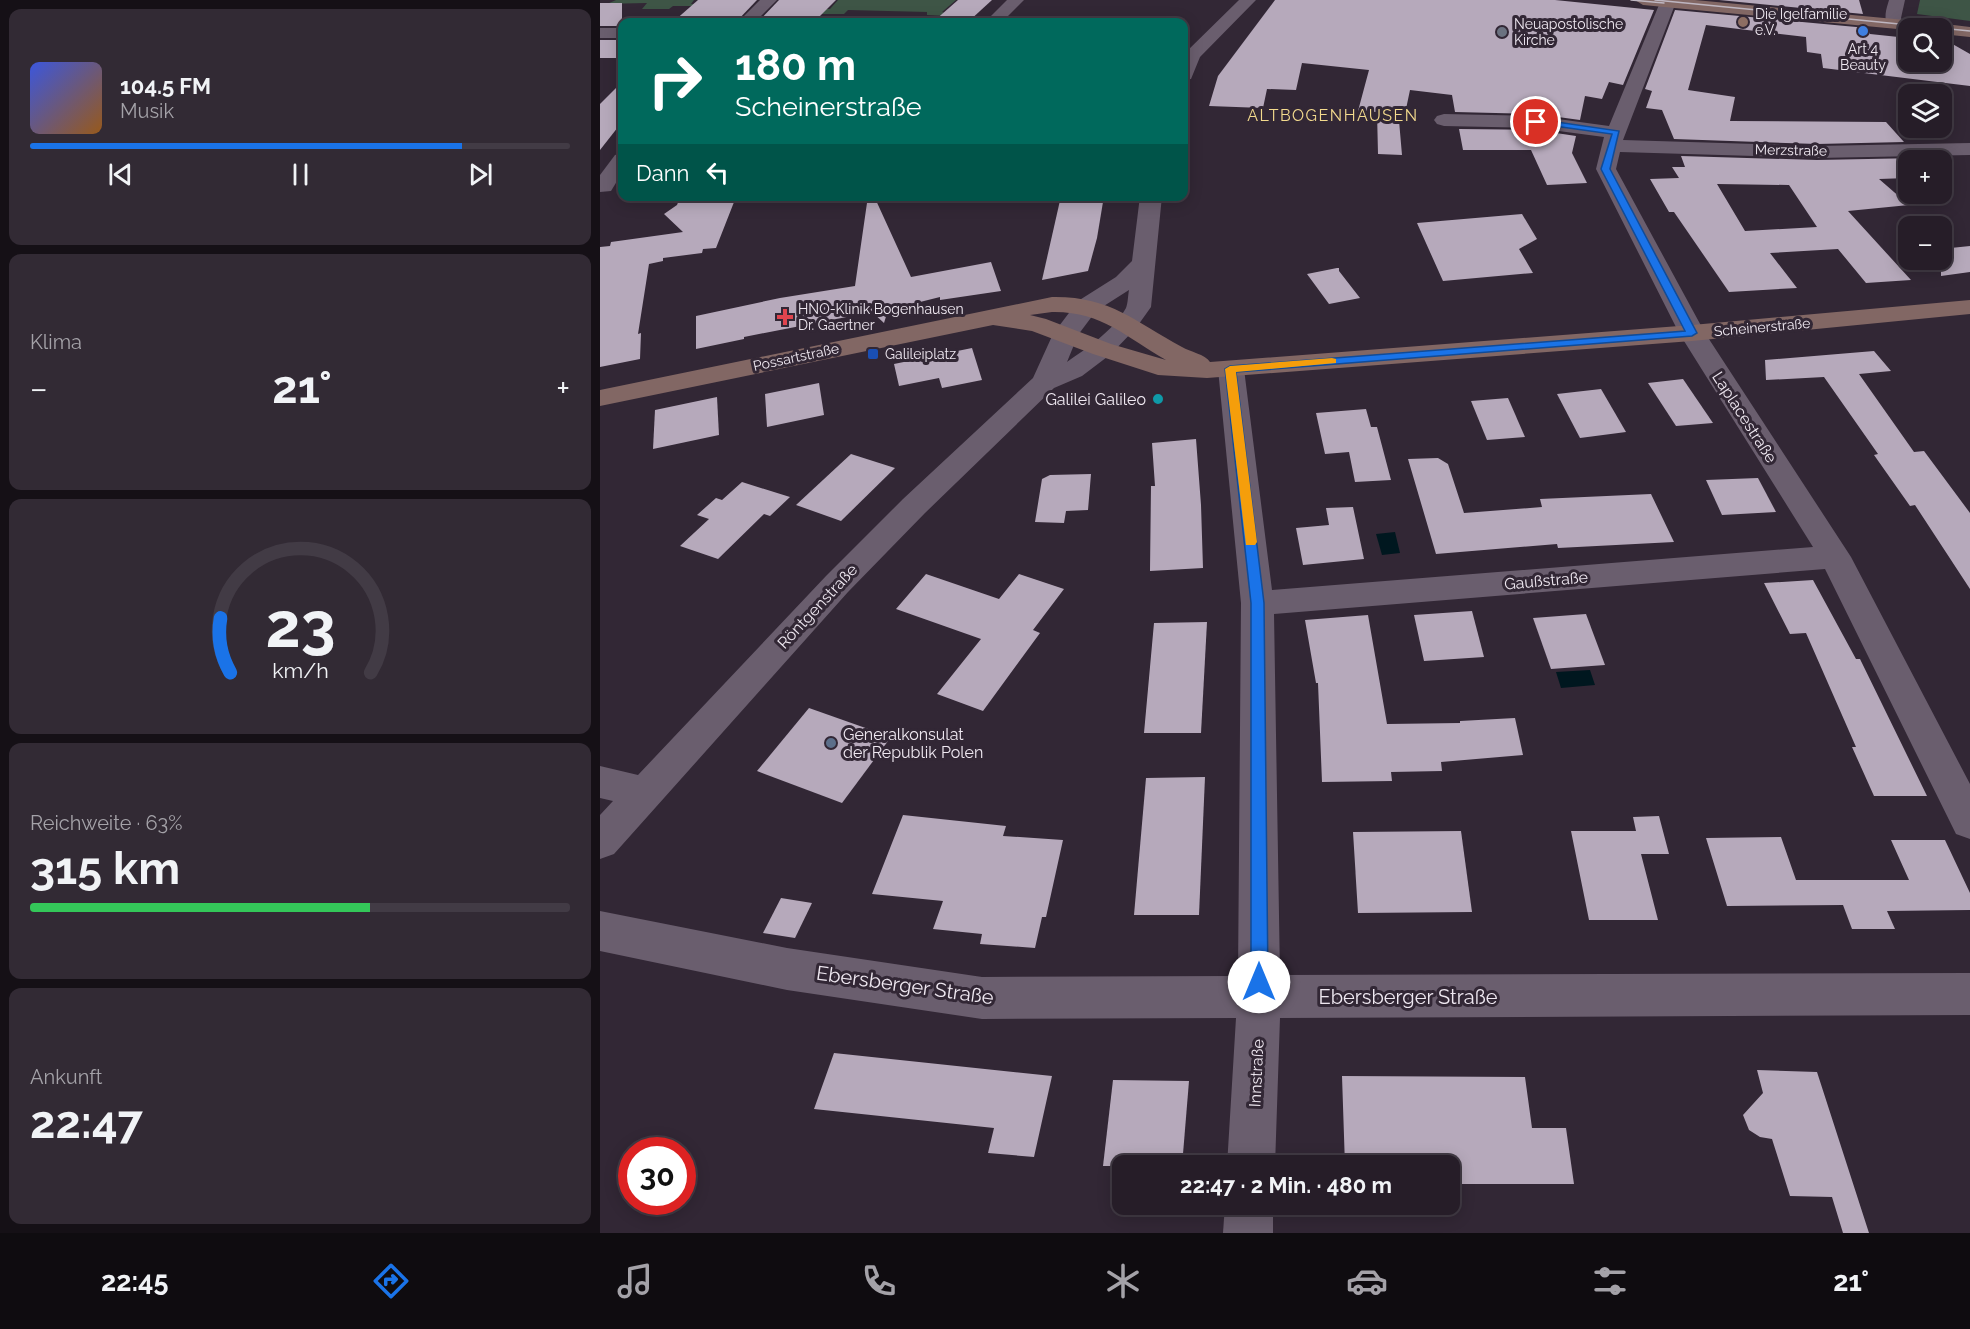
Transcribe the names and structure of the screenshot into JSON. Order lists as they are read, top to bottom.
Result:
{
  "streets": {
    "street": [
      "Merzstraße",
      "Scheinerstraße",
      "Possartstraße",
      "Laplacestraße",
      "Gaußstraße",
      "Röntgenstraße",
      "Ebersberger Straße",
      "Innstraße"
    ]
  },
  "crossings": [
    ["Merzstraße", "Laplacestraße"],
    ["Scheinerstraße", "Laplacestraße"],
    ["Scheinerstraße", "Innstraße"],
    ["Laplacestraße", "Gaußstraße"],
    ["Gaußstraße", "Innstraße"],
    ["Ebersberger Straße", "Innstraße"]
  ],
  "districts": ["ALTBOGENHAUSEN"],
  "places": {
    "other": [
      "Die Igelfamilie e.V.",
      "Art 4 Beauty",
      "Neuapostolische Kirche",
      "Galilei Galileo",
      "Generalkonsulat der Republik Polen"
    ],
    "health": ["HNO-Klinik Bogenhausen Dr. Gaertner"],
    "transit": ["Galileiplatz"]
  },
  "page": {
    "map_buttons": ["+", "−"],
    "turn": ["180 m", "Scheinerstraße"],
    "song": ["104.5 FM", "Musik"],
    "then": "Dann",
    "tile": [
      "Klima",
      ["Reichweite · 63%", "315 km"],
      ["Ankunft", "22:47"]
    ],
    "heat": ["−", "21°", "+"],
    "limit": "30",
    "trip": "22:47 · 2 Min. · 480 m",
    "tabs": ["22:45", "21°"],
    "gauge": ["23", "km/h"]
  }
}
